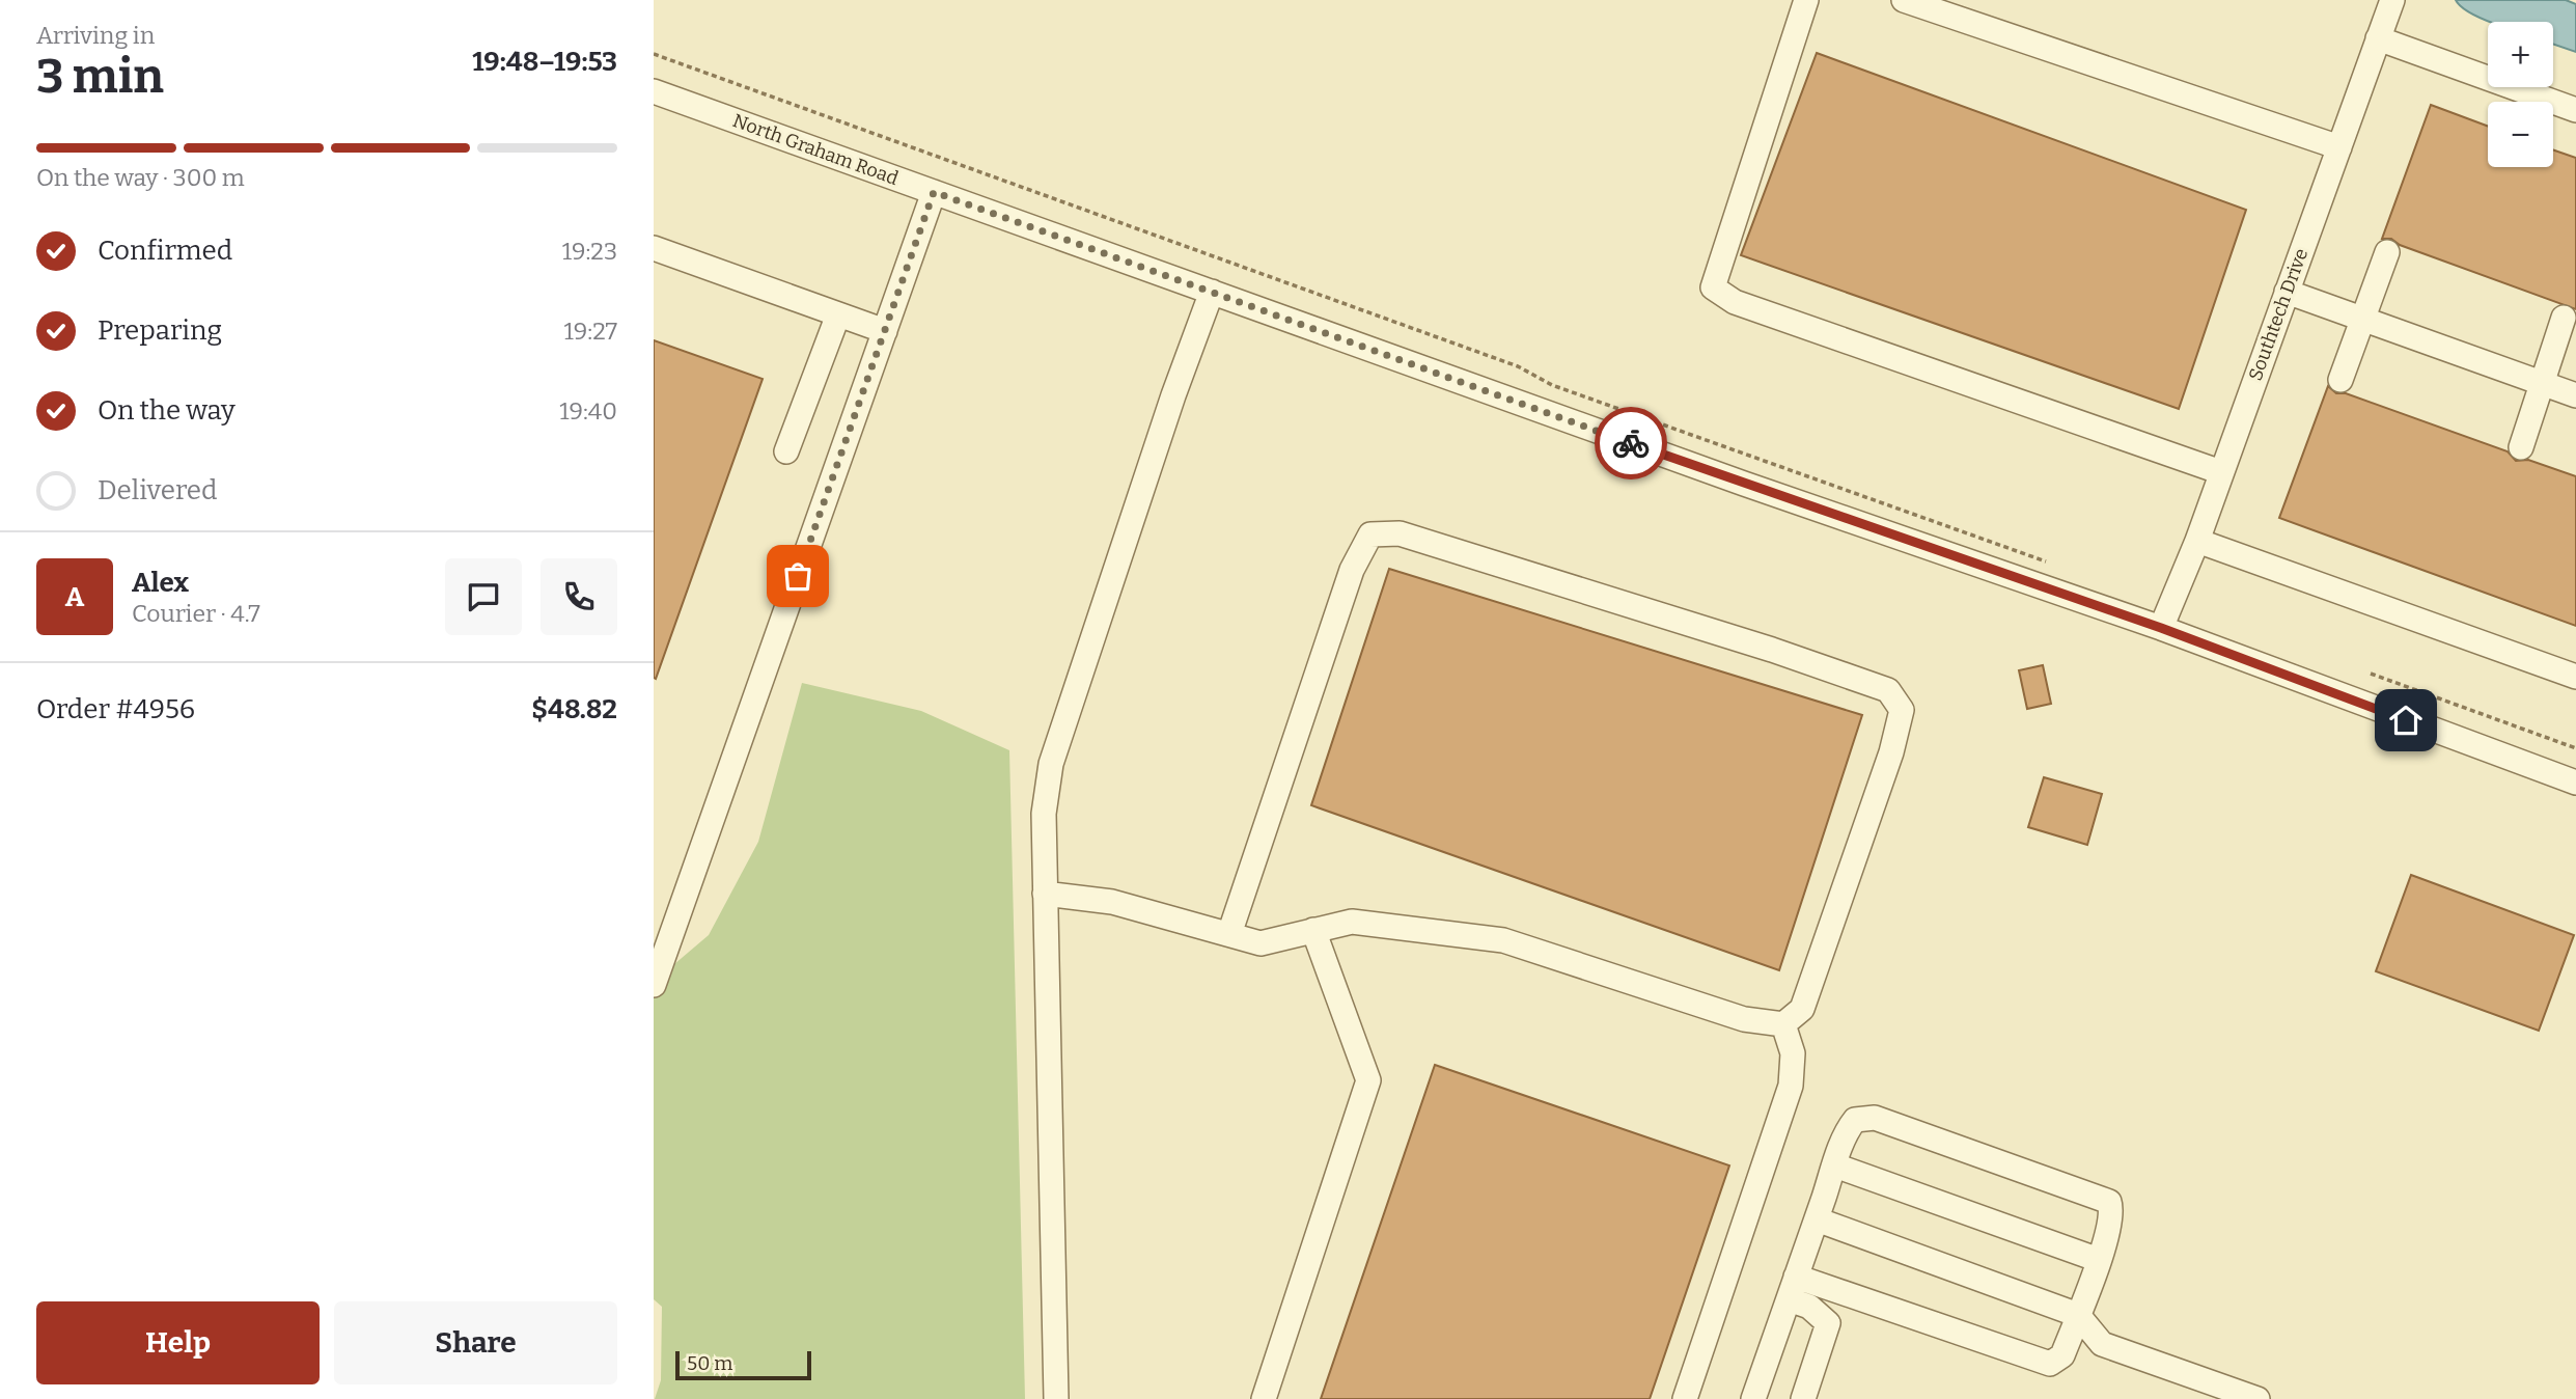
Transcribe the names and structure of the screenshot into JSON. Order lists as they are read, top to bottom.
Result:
{
  "streets": {
    "street": ["North Graham Road", "Southtech Drive"]
  },
  "crossings": [
    ["North Graham Road", "Southtech Drive"]
  ],
  "scale_bar": "50 m",
  "page": {
    "heading": ["3 min", "Arriving in", "19:48–19:53"],
    "panel": [
      "Alex",
      "Courier · 4.7",
      "Order #4956",
      "$48.82"
    ],
    "map_buttons": ["+", "−"],
    "bar": "On the way · 300 m",
    "list": [
      ["Confirmed", "19:23"],
      ["Preparing", "19:27"],
      ["On the way", "19:40"],
      "Delivered"
    ],
    "round": "A",
    "buttons": ["Help", "Share"],
    "scale": "50 m"
  }
}
